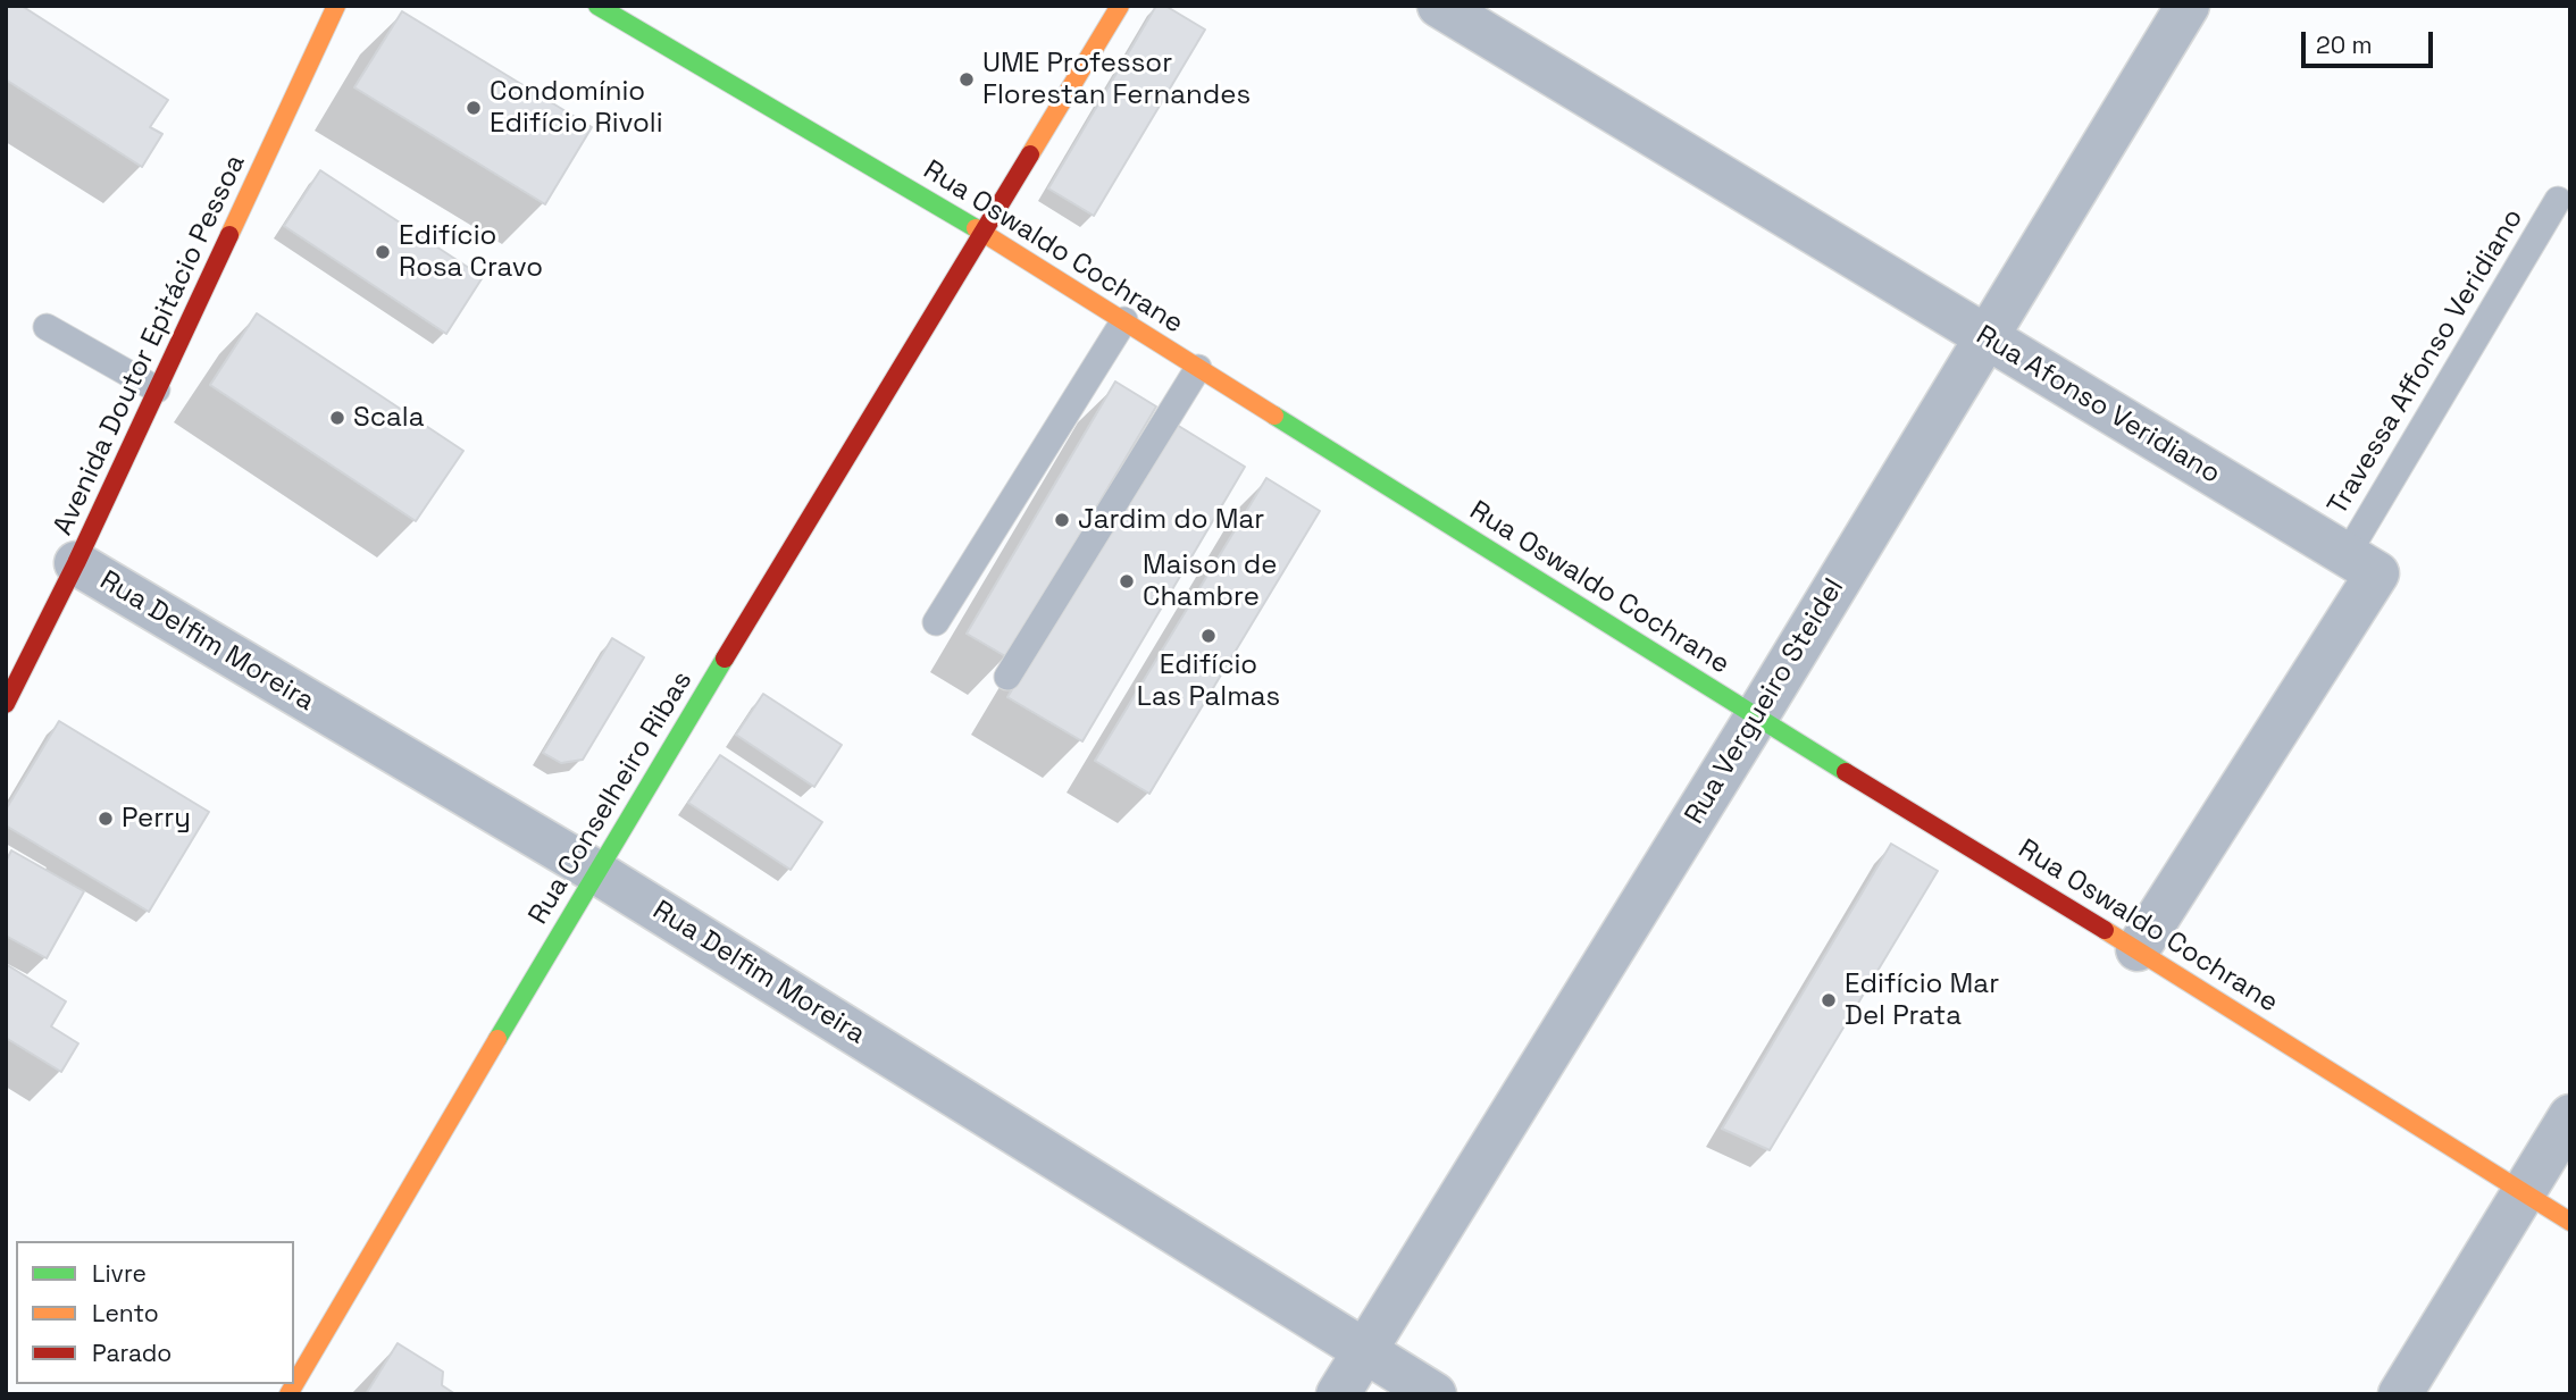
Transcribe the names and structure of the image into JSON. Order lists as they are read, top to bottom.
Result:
{
  "streets": {
    "main road": ["Rua Oswaldo Cochrane", "Avenida Doutor Epitácio Pessoa", "Rua Conselheiro Ribas"],
    "street": ["Rua Afonso Veridiano", "Rua Delfim Moreira", "Rua Vergueiro Steidel"],
    "lane": ["Travessa Affonso Veridiano"]
  },
  "crossings": [
    ["Rua Oswaldo Cochrane", "Rua Afonso Veridiano"],
    ["Rua Oswaldo Cochrane", "Rua Vergueiro Steidel"],
    ["Rua Oswaldo Cochrane", "Rua Conselheiro Ribas"],
    ["Avenida Doutor Epitácio Pessoa", "Rua Delfim Moreira"],
    ["Travessa Affonso Veridiano", "Rua Afonso Veridiano"],
    ["Rua Afonso Veridiano", "Rua Vergueiro Steidel"],
    ["Rua Delfim Moreira", "Rua Vergueiro Steidel"],
    ["Rua Delfim Moreira", "Rua Conselheiro Ribas"]
  ],
  "places": [
    "UME Professor Florestan Fernandes",
    "Condomínio Edifício Rivoli",
    "Edifício Rosa Cravo",
    "Scala",
    "Jardim do Mar",
    "Maison de Chambre",
    "Edifício Las Palmas",
    "Perry",
    "Edifício Mar Del Prata"
  ],
  "legend": ["Livre", "Lento", "Parado"],
  "scale_bar": "20 m"
}
